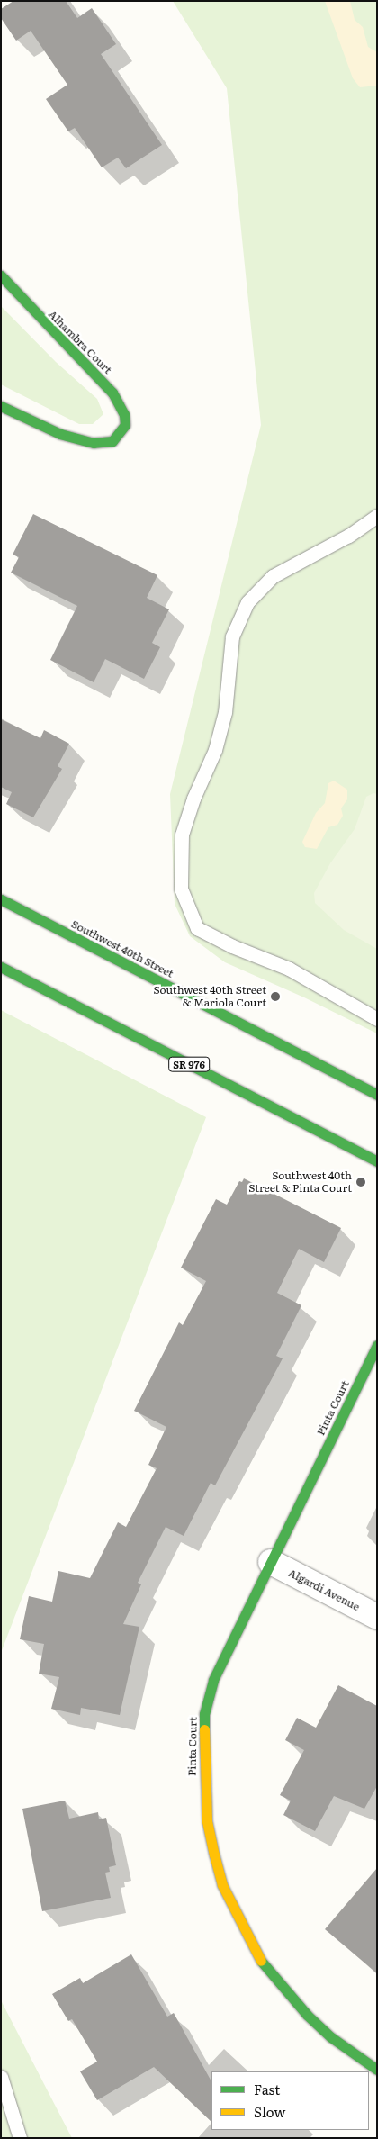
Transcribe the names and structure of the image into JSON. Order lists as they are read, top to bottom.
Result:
{
  "streets": {
    "street": [
      "Alhambra Court",
      "Southwest 40th Street",
      "SR 976",
      "Pinta Court",
      "Algardi Avenue"
    ]
  },
  "crossings": [
    ["Pinta Court", "Algardi Avenue"]
  ],
  "places": ["Southwest 40th Street & Mariola Court", "Southwest 40th Street & Pinta Court"],
  "legend": ["Fast", "Slow"]
}
